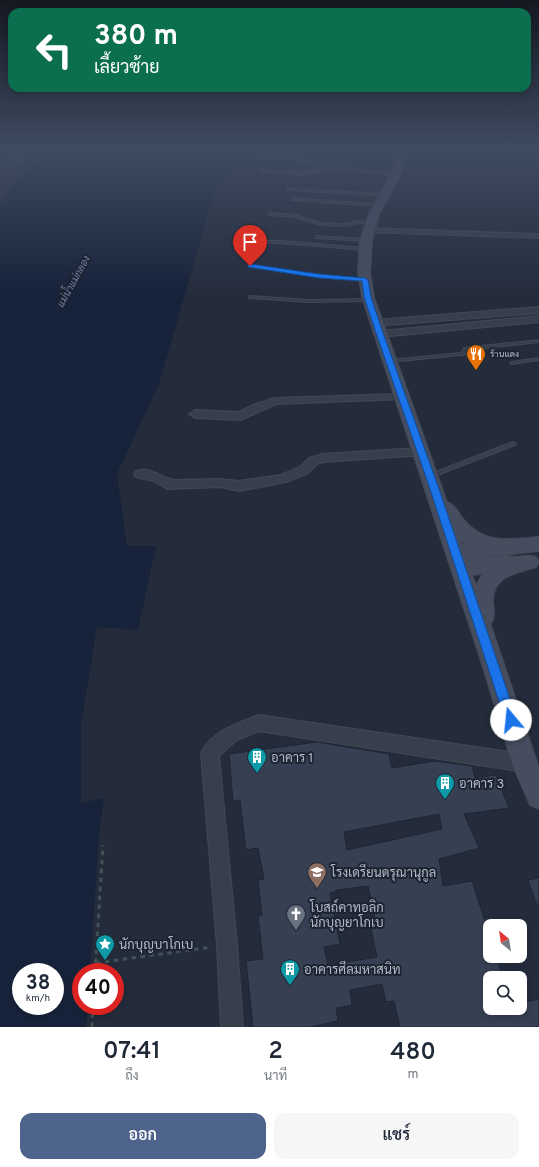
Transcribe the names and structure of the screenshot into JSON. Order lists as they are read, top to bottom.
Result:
{
  "water": ["แม่น้ำแม่กลอง"],
  "places": {
    "restaurant": ["ร้านแดง"],
    "building": ["อาคาร 1", "อาคาร 3", "อาคารศีลมหาสนิท"],
    "school or university": ["โรงเดรียนดรุณานุกูล"],
    "church": ["โบสถ์คาทอลิก นักบุญยาโกเบ"],
    "place": ["นักบุญบาโกเบ"]
  },
  "north": "top left",
  "page": {
    "turn": ["380 m", "เลี้ยวซ้าย"],
    "speed": "38 km/h",
    "limit": "40",
    "eta": [
      "07:41",
      "ถึง",
      "2",
      "นาที",
      "480",
      "m"
    ],
    "buttons": ["ออก", "แชร์"]
  }
}
